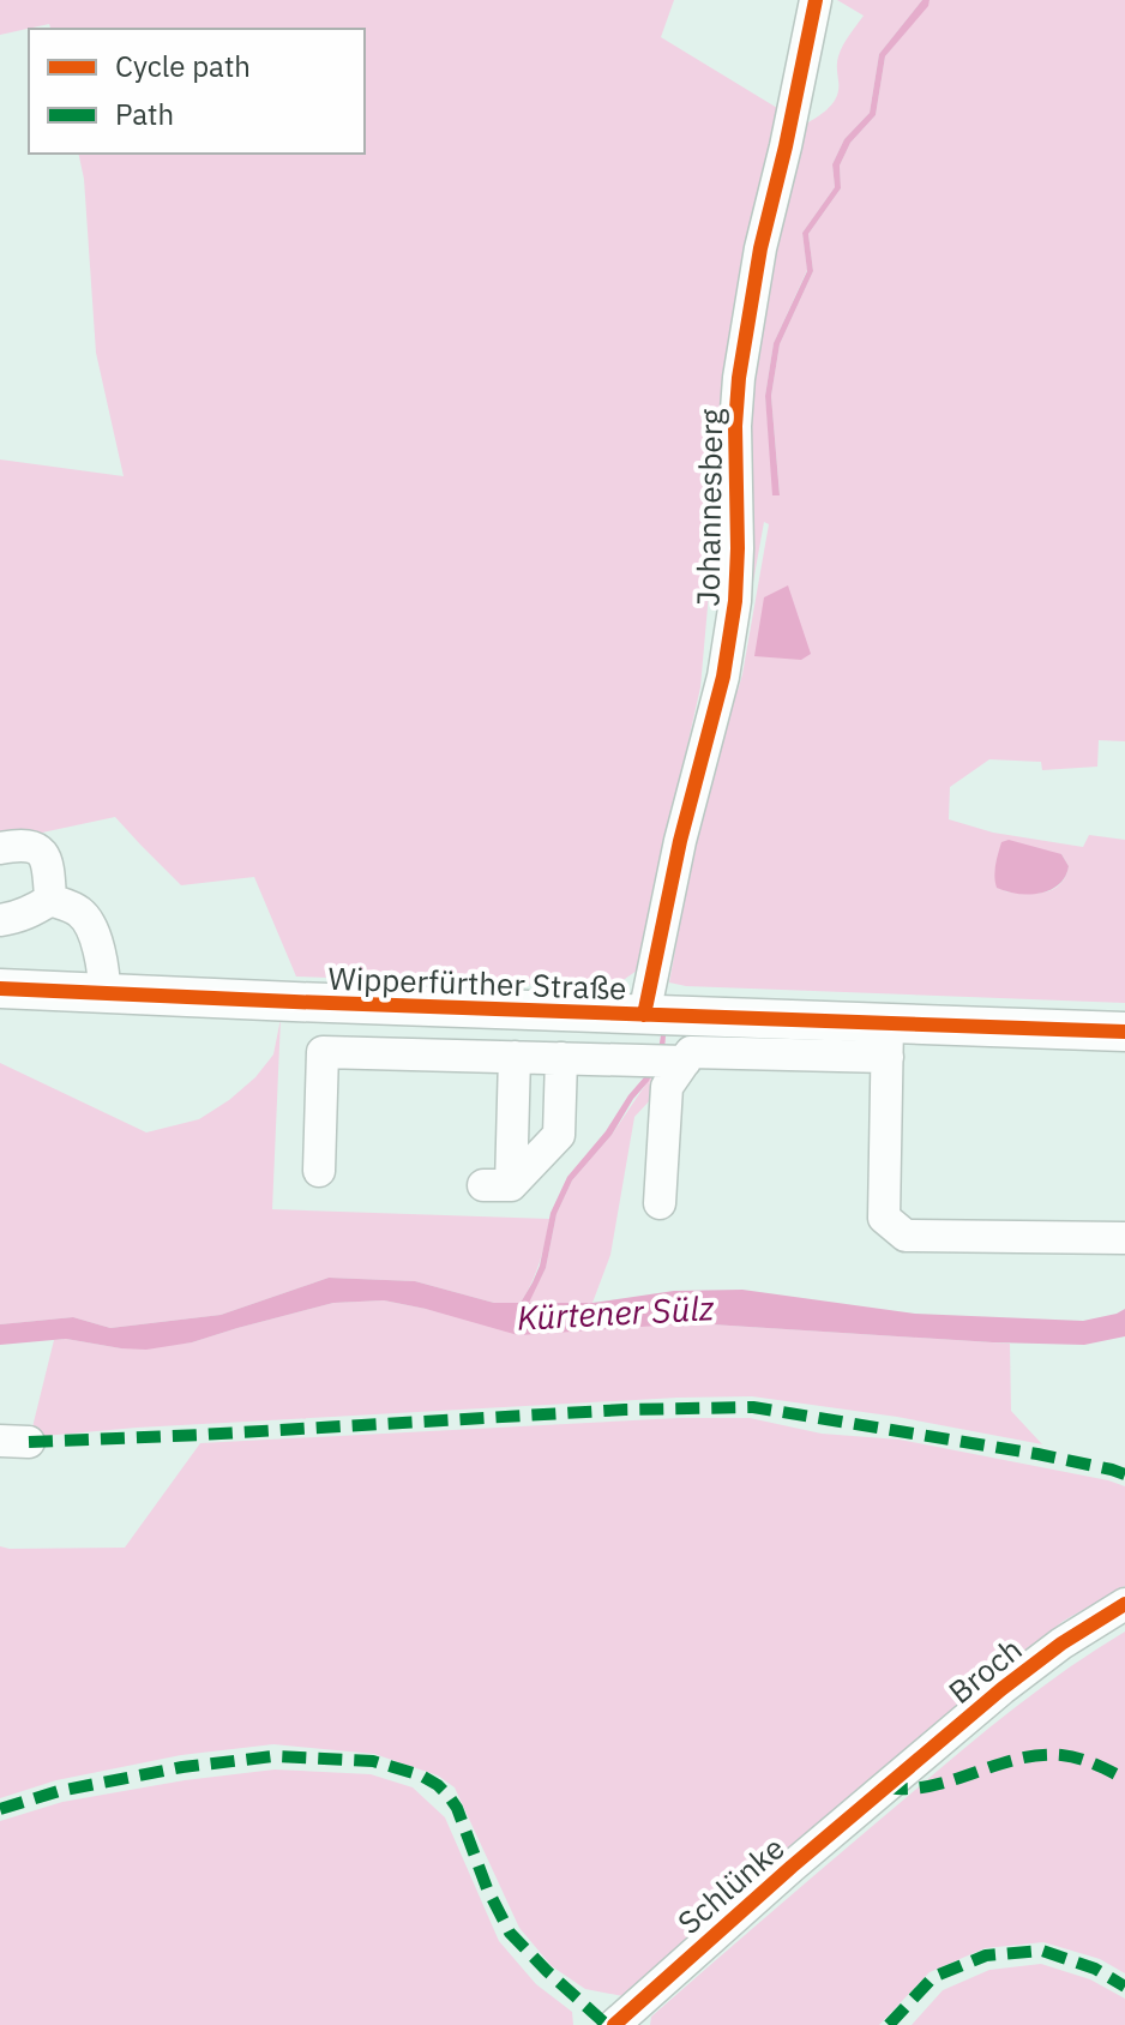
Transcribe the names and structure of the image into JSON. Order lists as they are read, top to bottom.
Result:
{
  "streets": {
    "main road": ["Wipperfürther Straße"],
    "street": ["Johannesberg", "Broch", "Schlünke"]
  },
  "crossings": [
    ["Johannesberg", "Wipperfürther Straße"],
    ["Broch", "Schlünke"]
  ],
  "water": ["Kürtener Sülz"],
  "legend": ["Cycle path", "Path"]
}
